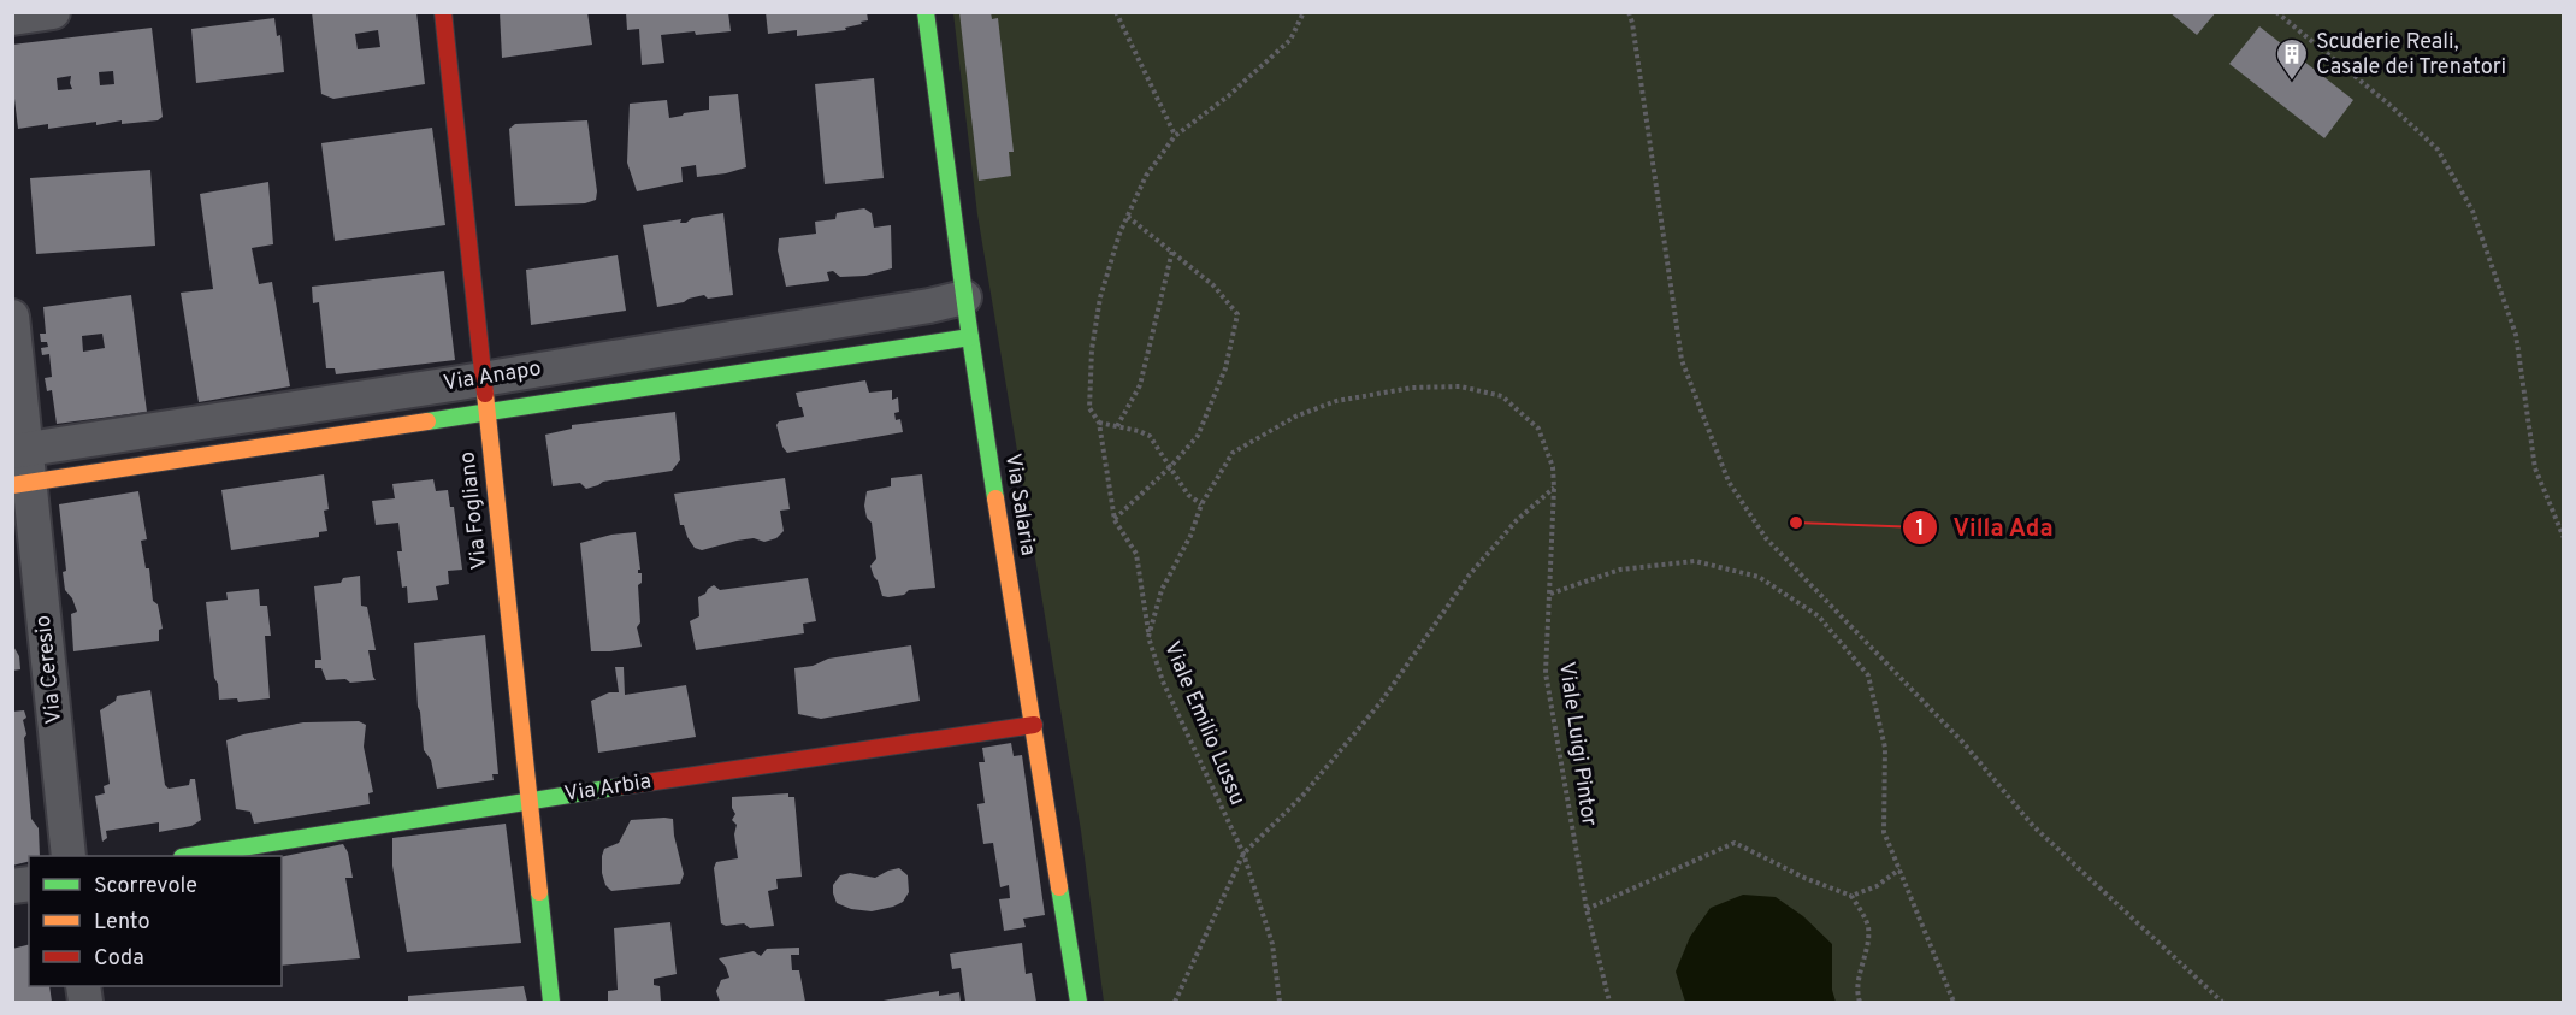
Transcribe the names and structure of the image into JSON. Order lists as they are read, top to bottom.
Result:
{
  "streets": {
    "street": [
      "Via Anapo",
      "Via Salaria",
      "Via Fogliano",
      "Via Ceresio",
      "Via Arbia"
    ],
    "path": ["Viale Emilio Lussu", "Viale Luigi Pintor"]
  },
  "crossings": [
    ["Via Anapo", "Via Salaria"],
    ["Via Anapo", "Via Fogliano"],
    ["Via Anapo", "Via Ceresio"],
    ["Via Salaria", "Via Arbia"],
    ["Via Fogliano", "Via Arbia"],
    ["Viale Emilio Lussu", "Viale Luigi Pintor"]
  ],
  "places": {
    "building": ["Scuderie Reali, Casale dei Trenatori"],
    "other": ["Villa Ada"]
  },
  "legend": ["Scorrevole", "Lento", "Coda"]
}
